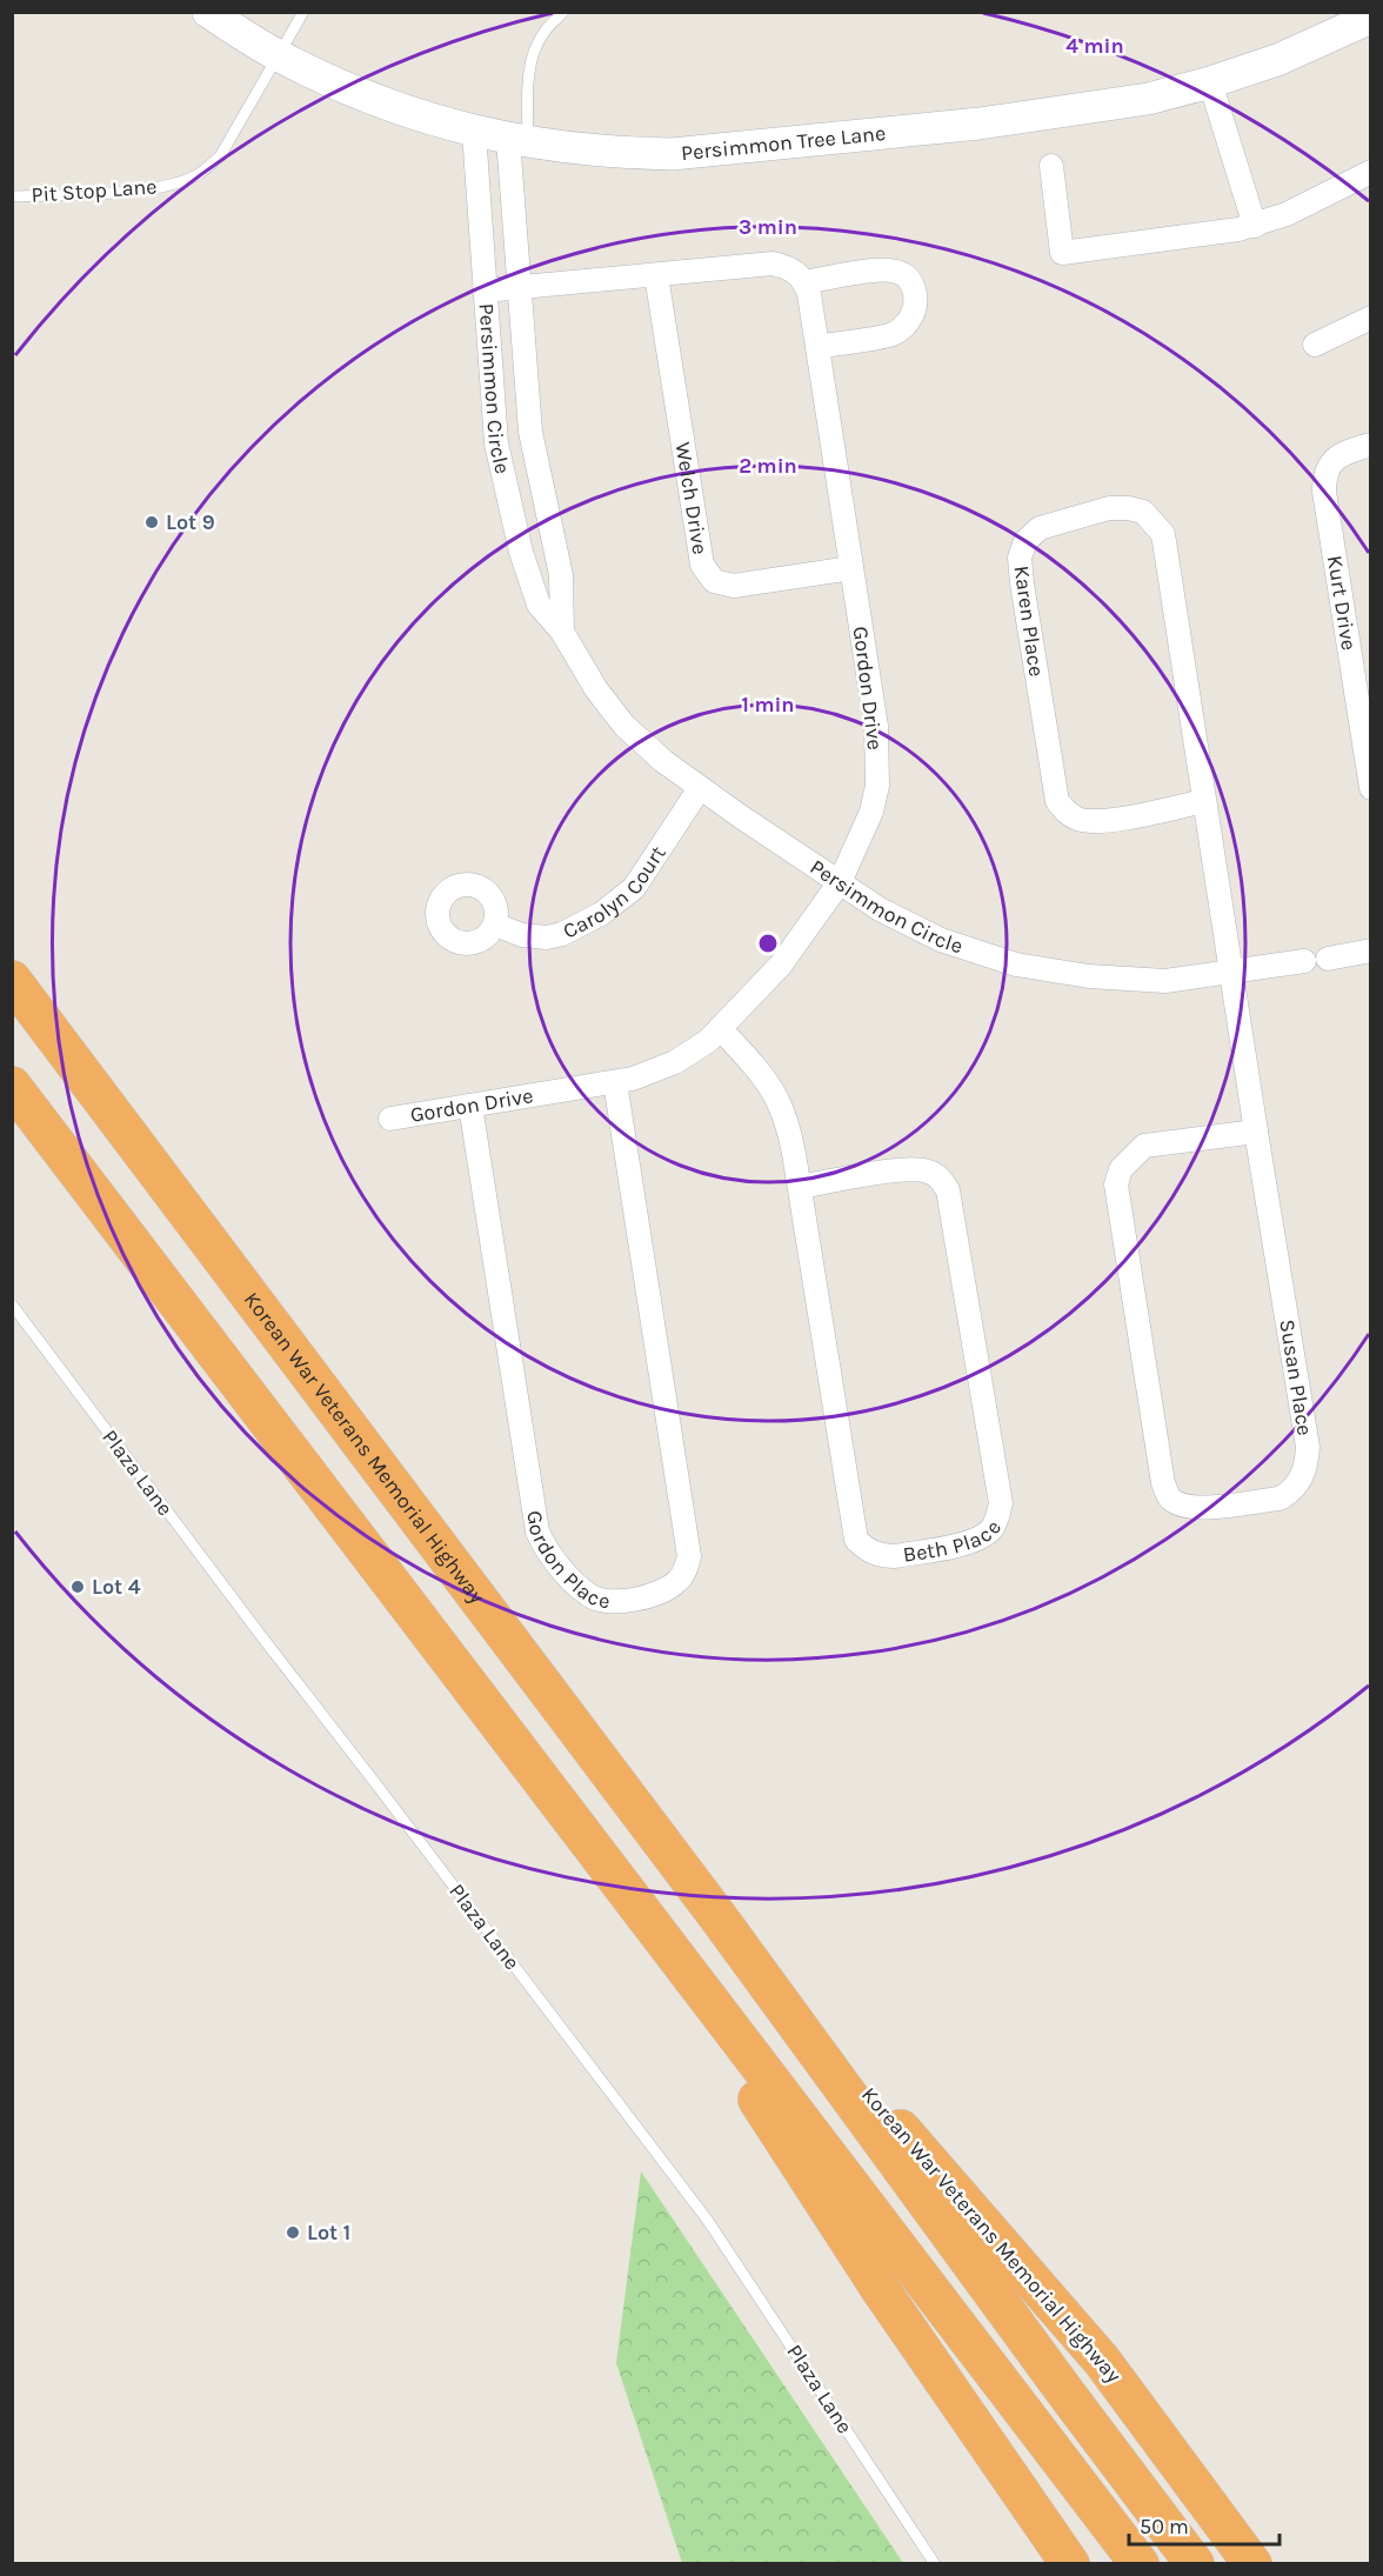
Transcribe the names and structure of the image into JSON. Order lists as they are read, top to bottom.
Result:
{
  "streets": {
    "highway": ["Korean War Veterans Memorial Highway"],
    "street": [
      "Persimmon Tree Lane",
      "Persimmon Circle",
      "Welch Drive",
      "Kurt Drive",
      "Karen Place",
      "Gordon Drive",
      "Carolyn Court",
      "Susan Place",
      "Beth Place",
      "Gordon Place"
    ],
    "lane": ["Pit Stop Lane", "Plaza Lane"]
  },
  "crossings": [
    ["Persimmon Tree Lane", "Pit Stop Lane"],
    ["Persimmon Tree Lane", "Persimmon Circle"],
    ["Persimmon Circle", "Karen Place"],
    ["Persimmon Circle", "Gordon Drive"],
    ["Persimmon Circle", "Carolyn Court"],
    ["Welch Drive", "Gordon Drive"],
    ["Karen Place", "Susan Place"],
    ["Gordon Drive", "Beth Place"],
    ["Gordon Drive", "Gordon Place"]
  ],
  "places": ["Lot 9", "Lot 4", "Lot 1"],
  "scale_bar": "50 m",
  "rings": [
    "4 min",
    "3 min",
    "2 min",
    "1 min"
  ]
}
